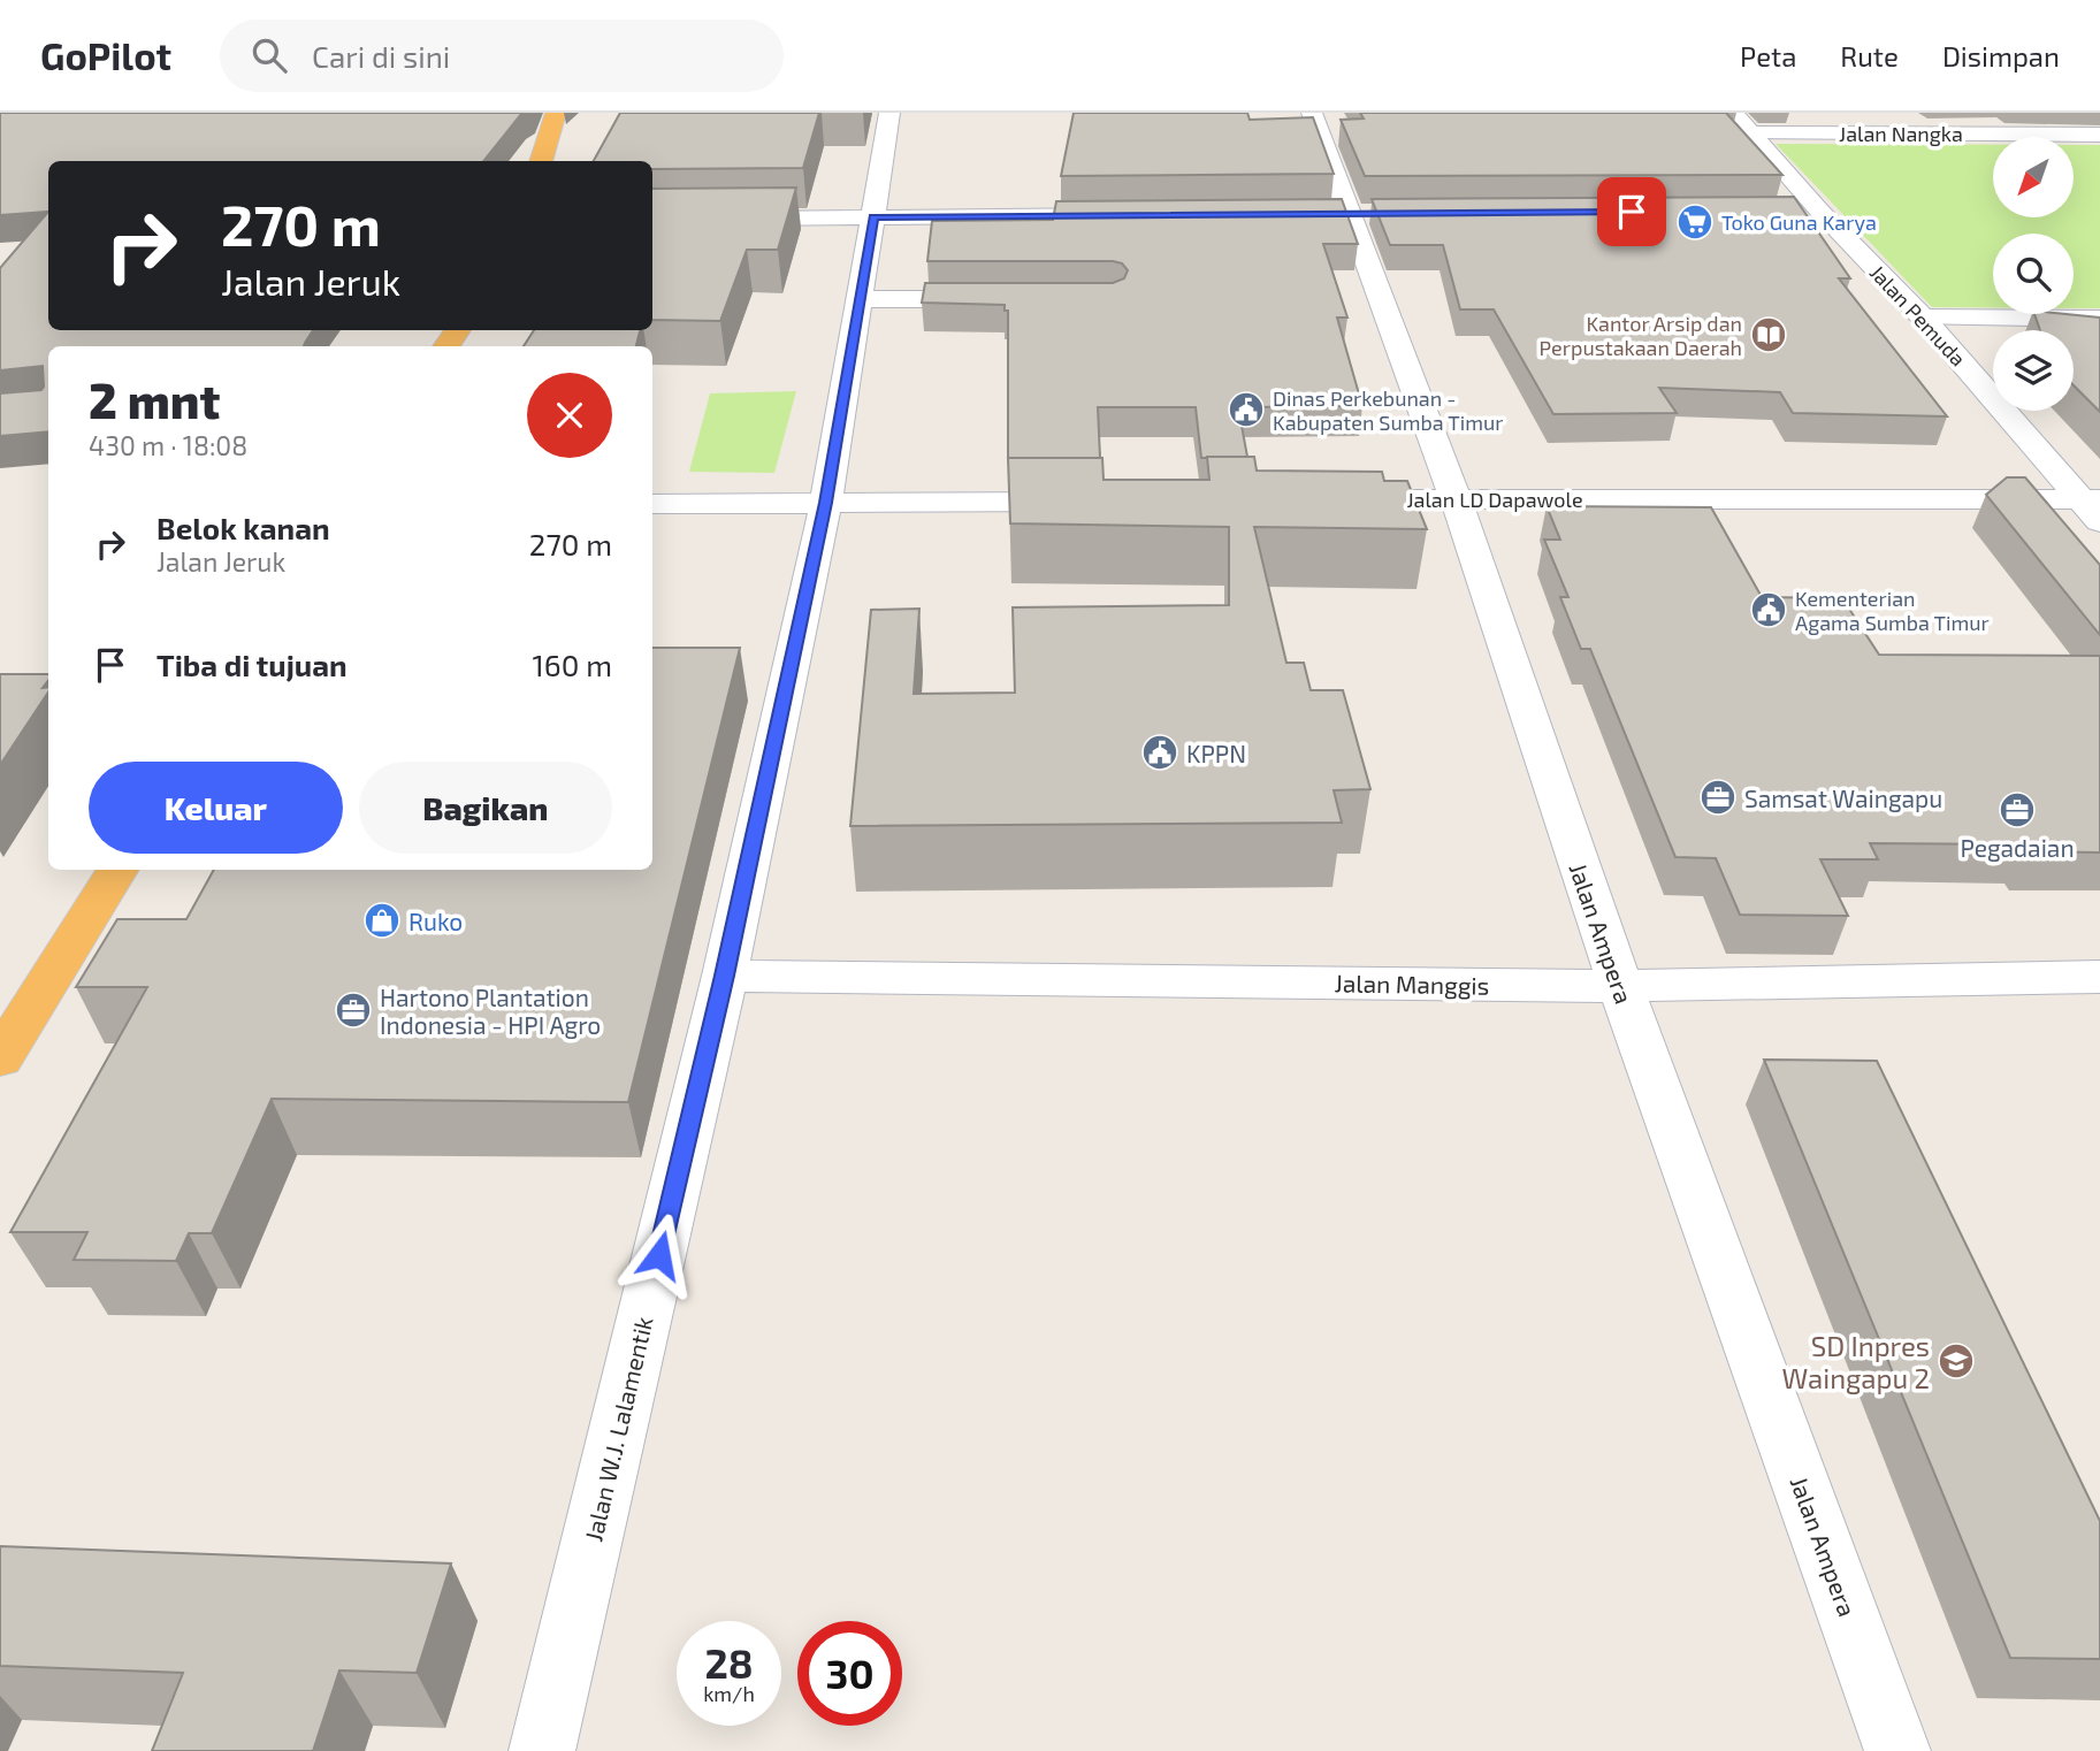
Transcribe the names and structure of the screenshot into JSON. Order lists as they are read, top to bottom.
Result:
{
  "streets": {
    "street": [
      "Jalan Nangka",
      "Jalan Pemuda",
      "Jalan LD Dapawole",
      "Jalan Ampera",
      "Jalan Manggis",
      "Jalan W.J. Lalamentik"
    ]
  },
  "crossings": [
    ["Jalan Nangka", "Jalan Pemuda"],
    ["Jalan Pemuda", "Jalan LD Dapawole"],
    ["Jalan LD Dapawole", "Jalan Ampera"],
    ["Jalan Ampera", "Jalan Manggis"],
    ["Jalan Manggis", "Jalan W.J. Lalamentik"]
  ],
  "places": {
    "supermarket": ["Toko Guna Karya"],
    "library": ["Kantor Arsip dan Perpustakaan Daerah"],
    "public building": ["Dinas Perkebunan - Kabupaten Sumba Timur", "Kementerian Agama Sumba Timur", "KPPN"],
    "office": ["Samsat Waingapu", "Pegadaian", "Hartono Plantation Indonesia - HPI Agro"],
    "shop": ["Ruko"],
    "school or university": ["SD Inpres Waingapu 2"]
  },
  "north": "bottom left",
  "page": {
    "header": "GoPilot",
    "search": "Cari di sini",
    "nav": ["Peta", "Rute", "Disimpan"],
    "turn": ["270 m", "Jalan Jeruk"],
    "heading": ["2 mnt", "430 m · 18:08"],
    "list": [
      {
        "name": "Belok kanan",
        "note": "Jalan Jeruk",
        "value": "270 m"
      },
      {
        "name": "Tiba di tujuan",
        "value": "160 m"
      }
    ],
    "buttons": ["Keluar", "Bagikan"],
    "speed": "28 km/h",
    "limit": "30"
  }
}
